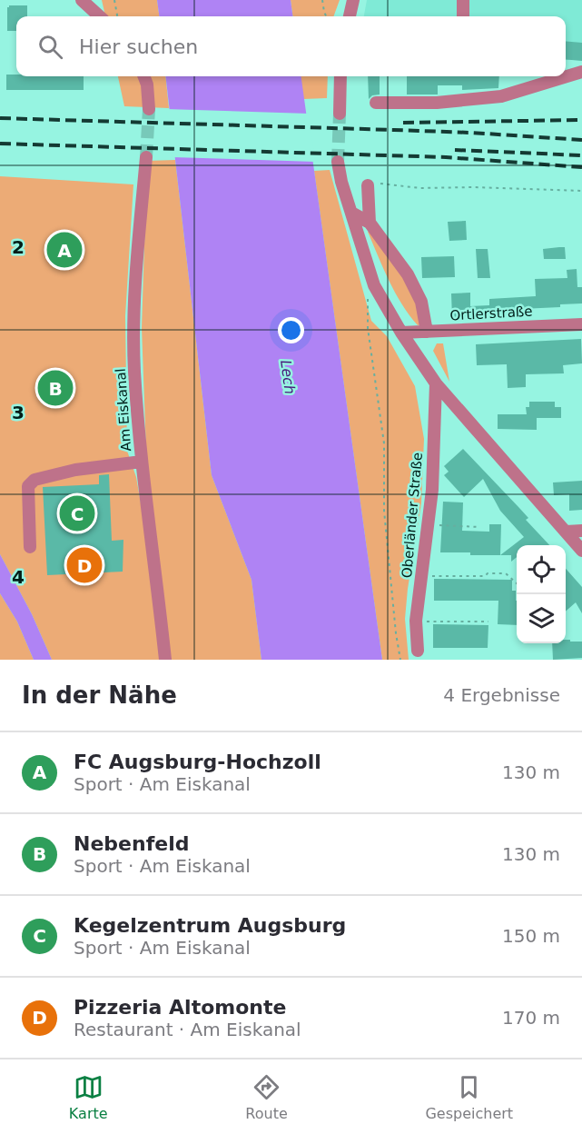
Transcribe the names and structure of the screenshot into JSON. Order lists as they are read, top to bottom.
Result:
{
  "streets": {
    "street": ["Ortlerstraße", "Am Eiskanal", "Oberländer Straße"]
  },
  "water": ["Lech"],
  "page": {
    "search": "Hier suchen",
    "pins": [
      "A",
      "B",
      "C",
      "D"
    ],
    "heading": ["In der Nähe", "4 Ergebnisse"],
    "list": [
      {
        "mark": "A",
        "name": "FC Augsburg-Hochzoll",
        "note": "Sport · Am Eiskanal",
        "value": "130 m"
      },
      {
        "mark": "B",
        "name": "Nebenfeld",
        "note": "Sport · Am Eiskanal",
        "value": "130 m"
      },
      {
        "mark": "C",
        "name": "Kegelzentrum Augsburg",
        "note": "Sport · Am Eiskanal",
        "value": "150 m"
      },
      {
        "mark": "D",
        "name": "Pizzeria Altomonte",
        "note": "Restaurant · Am Eiskanal",
        "value": "170 m"
      }
    ],
    "nav": ["Karte", "Route", "Gespeichert"]
  },
  "grid": {
    "rows": ["2", "3", "4"]
  }
}
